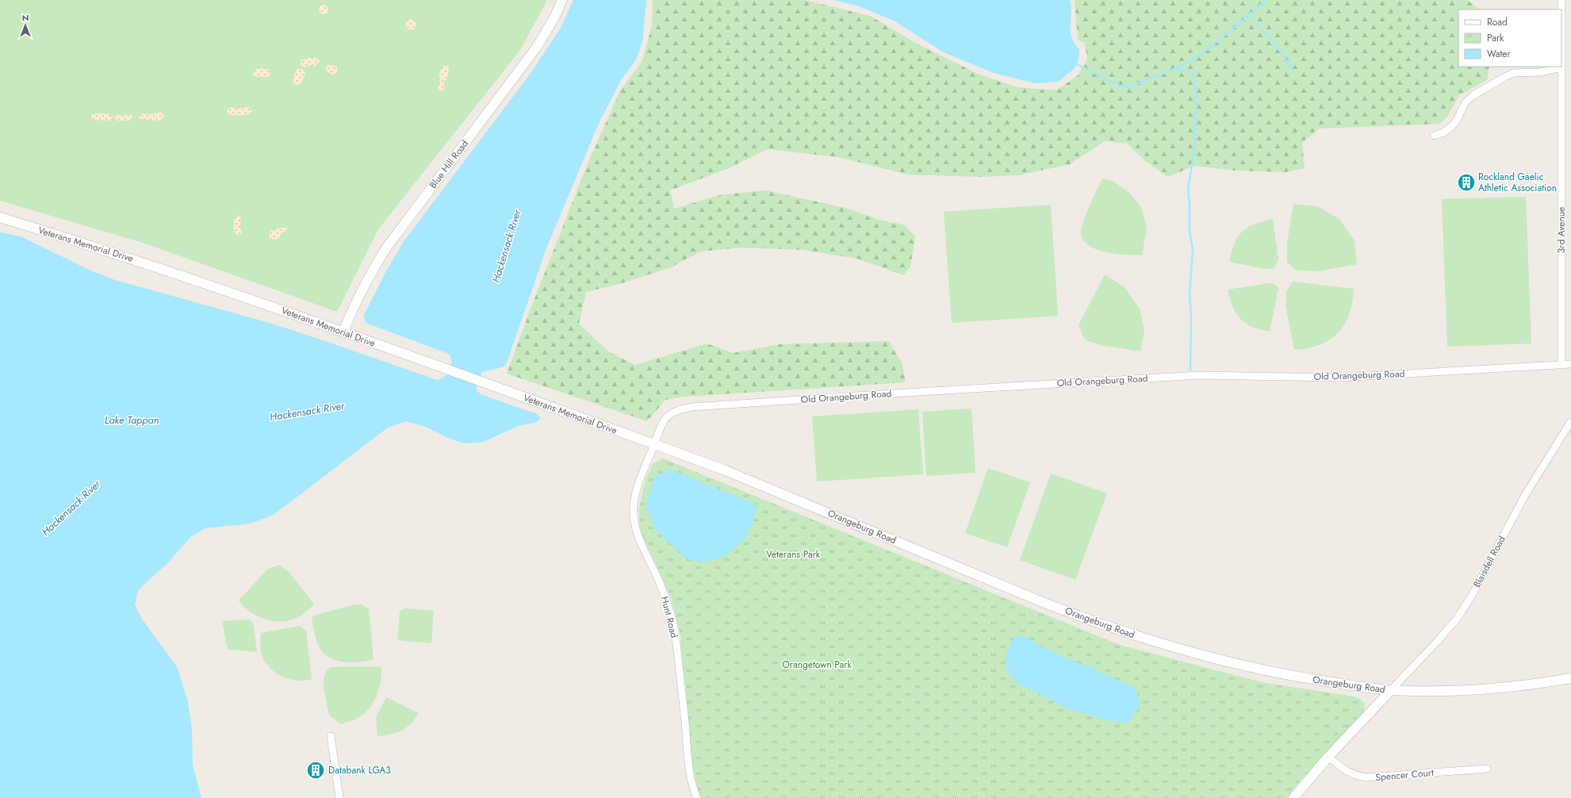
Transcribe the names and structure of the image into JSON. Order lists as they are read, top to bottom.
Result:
{
  "streets": {
    "main road": ["Blue Hill Road", "Veterans Memorial Drive", "Orangeburg Road"],
    "street": [
      "3rd Avenue",
      "Old Orangeburg Road",
      "Blaisdell Road",
      "Hunt Road",
      "Spencer Court"
    ]
  },
  "crossings": [
    ["Blue Hill Road", "Veterans Memorial Drive"],
    ["3rd Avenue", "Old Orangeburg Road"],
    ["Veterans Memorial Drive", "Old Orangeburg Road"],
    ["Veterans Memorial Drive", "Orangeburg Road"],
    ["Veterans Memorial Drive", "Hunt Road"],
    ["Old Orangeburg Road", "Orangeburg Road"],
    ["Old Orangeburg Road", "Hunt Road"],
    ["Orangeburg Road", "Blaisdell Road"],
    ["Orangeburg Road", "Hunt Road"]
  ],
  "water": ["Hackensack River", "Lake Tappan"],
  "parks": ["Veterans Park", "Orangetown Park"],
  "places": {
    "building": ["Rockland Gaelic Athletic Association", "Databank LGA3"]
  },
  "legend": ["Road", "Park", "Water"],
  "north": "top"
}
